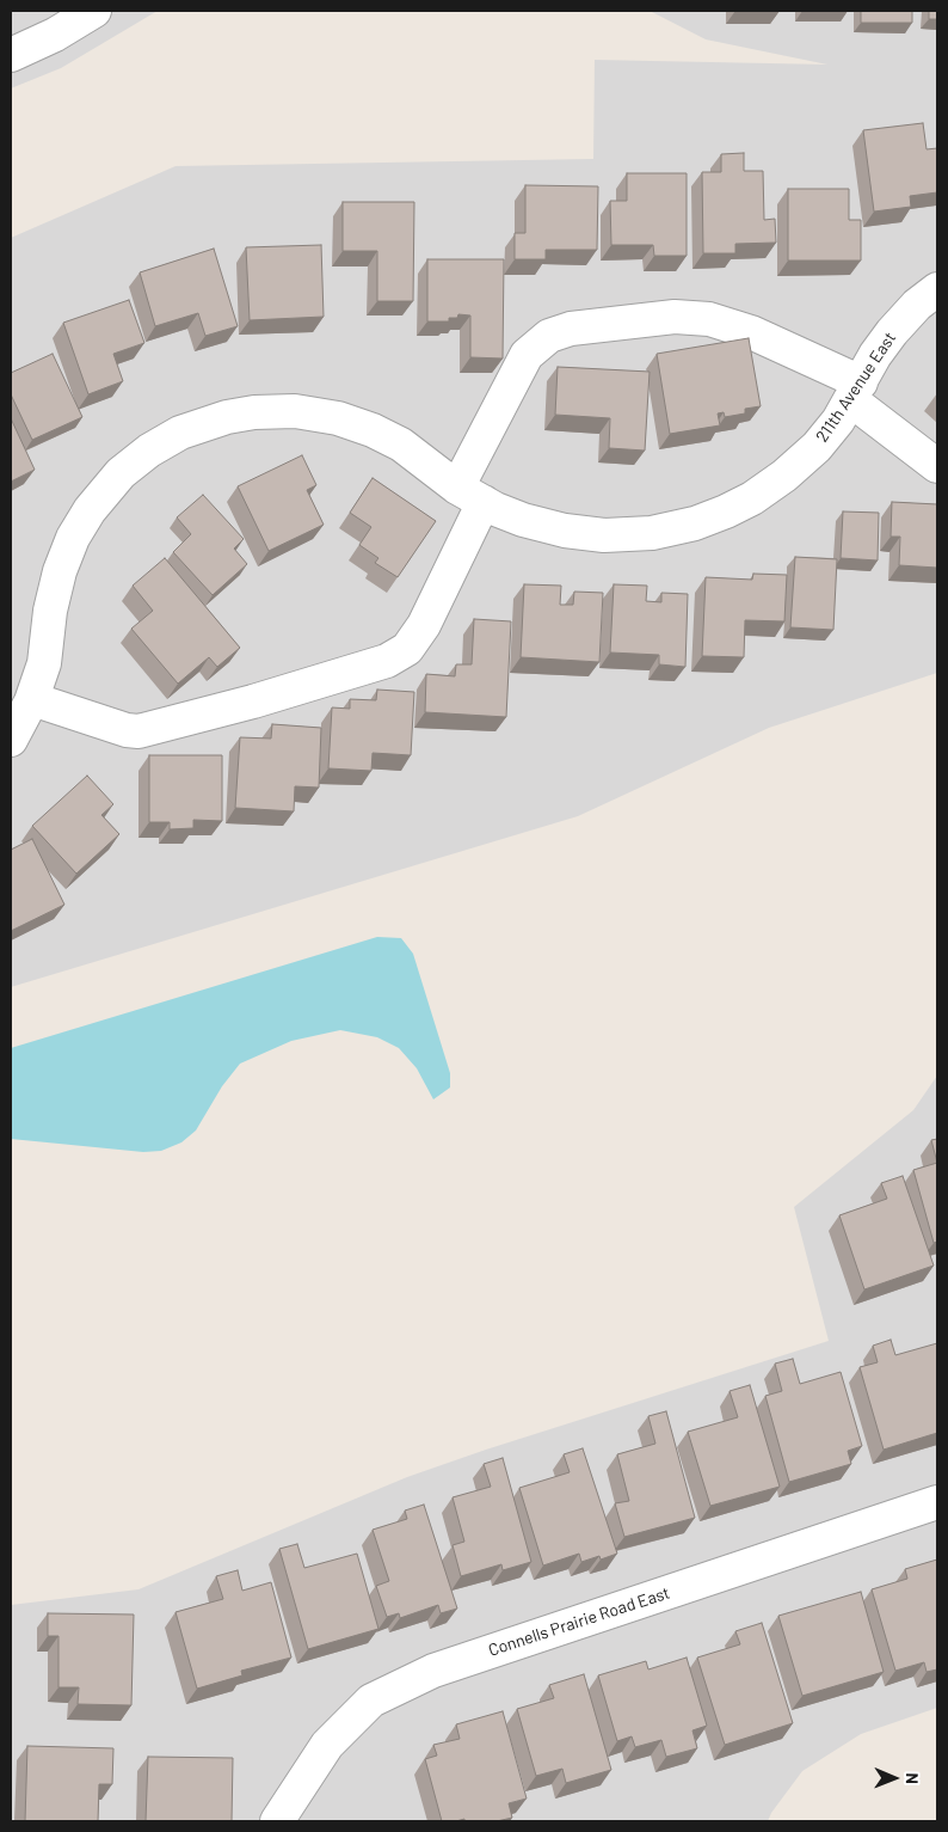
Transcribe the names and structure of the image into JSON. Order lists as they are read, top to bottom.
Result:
{
  "streets": {
    "street": ["211th Avenue East", "Connells Prairie Road East"]
  },
  "north": "right"
}
